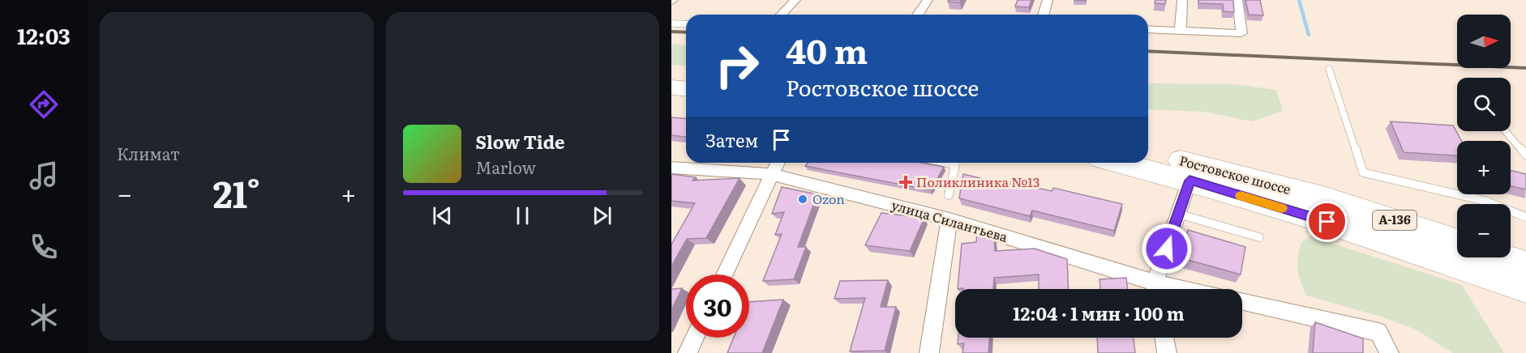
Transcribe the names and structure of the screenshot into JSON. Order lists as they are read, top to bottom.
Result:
{
  "streets": {
    "highway": ["Ростовское шоссе", "А-136"],
    "street": ["улица Силантьева"]
  },
  "places": {
    "health": ["Поликлиника №13"],
    "other": ["Ozon"]
  },
  "north": "right",
  "page": {
    "tabs": "12:03",
    "tile": "Климат",
    "map_buttons": ["+", "−"],
    "turn": ["40 m", "Ростовское шоссе"],
    "then": "Затем",
    "song": ["Slow Tide", "Marlow"],
    "heat": ["−", "21°", "+"],
    "limit": "30",
    "trip": "12:04 · 1 мин · 100 m"
  }
}
